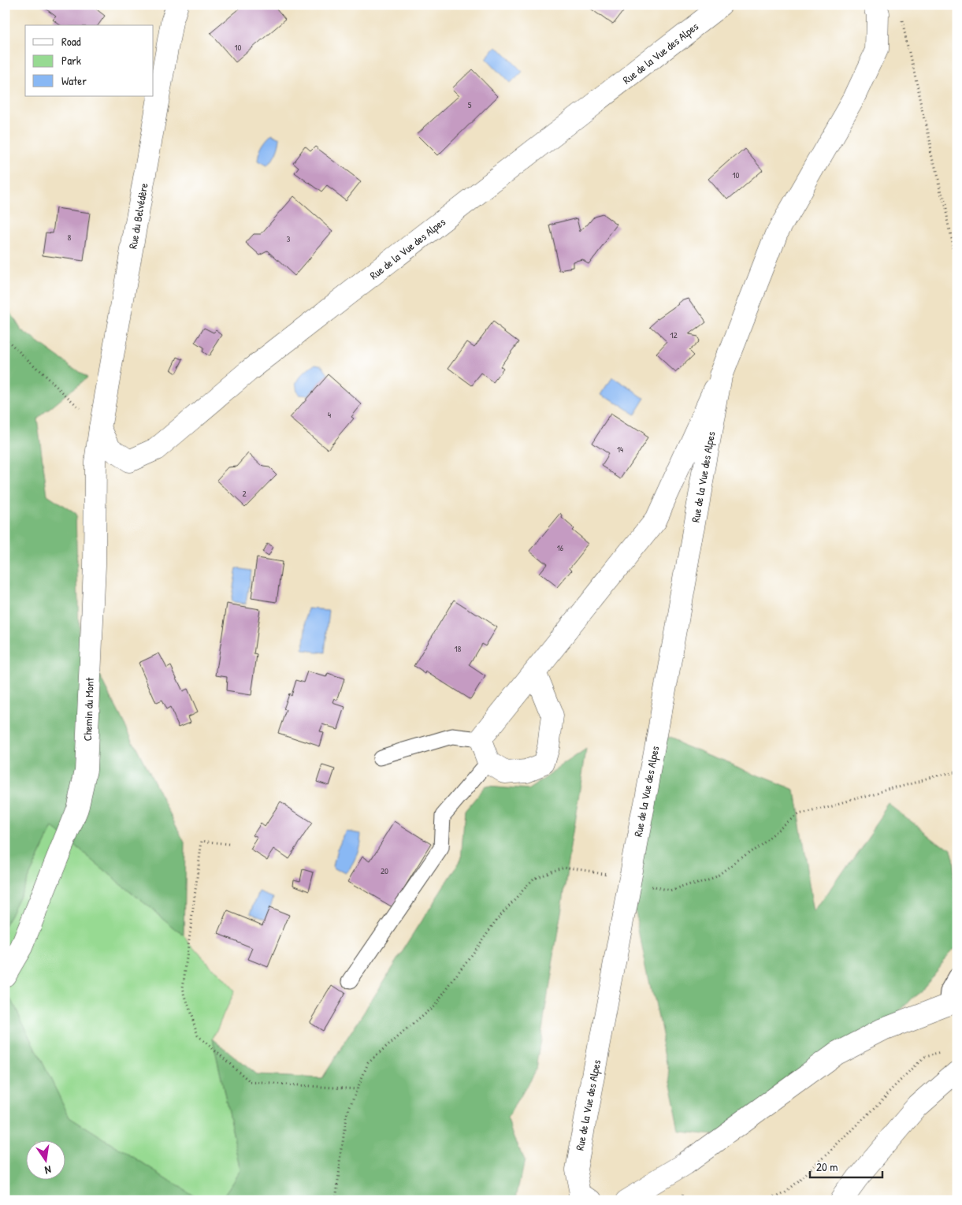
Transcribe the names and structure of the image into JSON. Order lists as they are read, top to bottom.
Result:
{
  "streets": {
    "street": ["Rue de la Vue des Alpes", "Rue du Belvédère", "Chemin du Mont"]
  },
  "crossings": [
    ["Rue de la Vue des Alpes", "Rue du Belvédère"],
    ["Rue de la Vue des Alpes", "Chemin du Mont"],
    ["Rue du Belvédère", "Chemin du Mont"]
  ],
  "house_numbers": [
    "10",
    "5",
    "10",
    "8",
    "3",
    "12",
    "4",
    "14",
    "2",
    "16",
    "18",
    "20"
  ],
  "legend": ["Road", "Park", "Water"],
  "scale_bar": "20 m",
  "north": "bottom"
}
